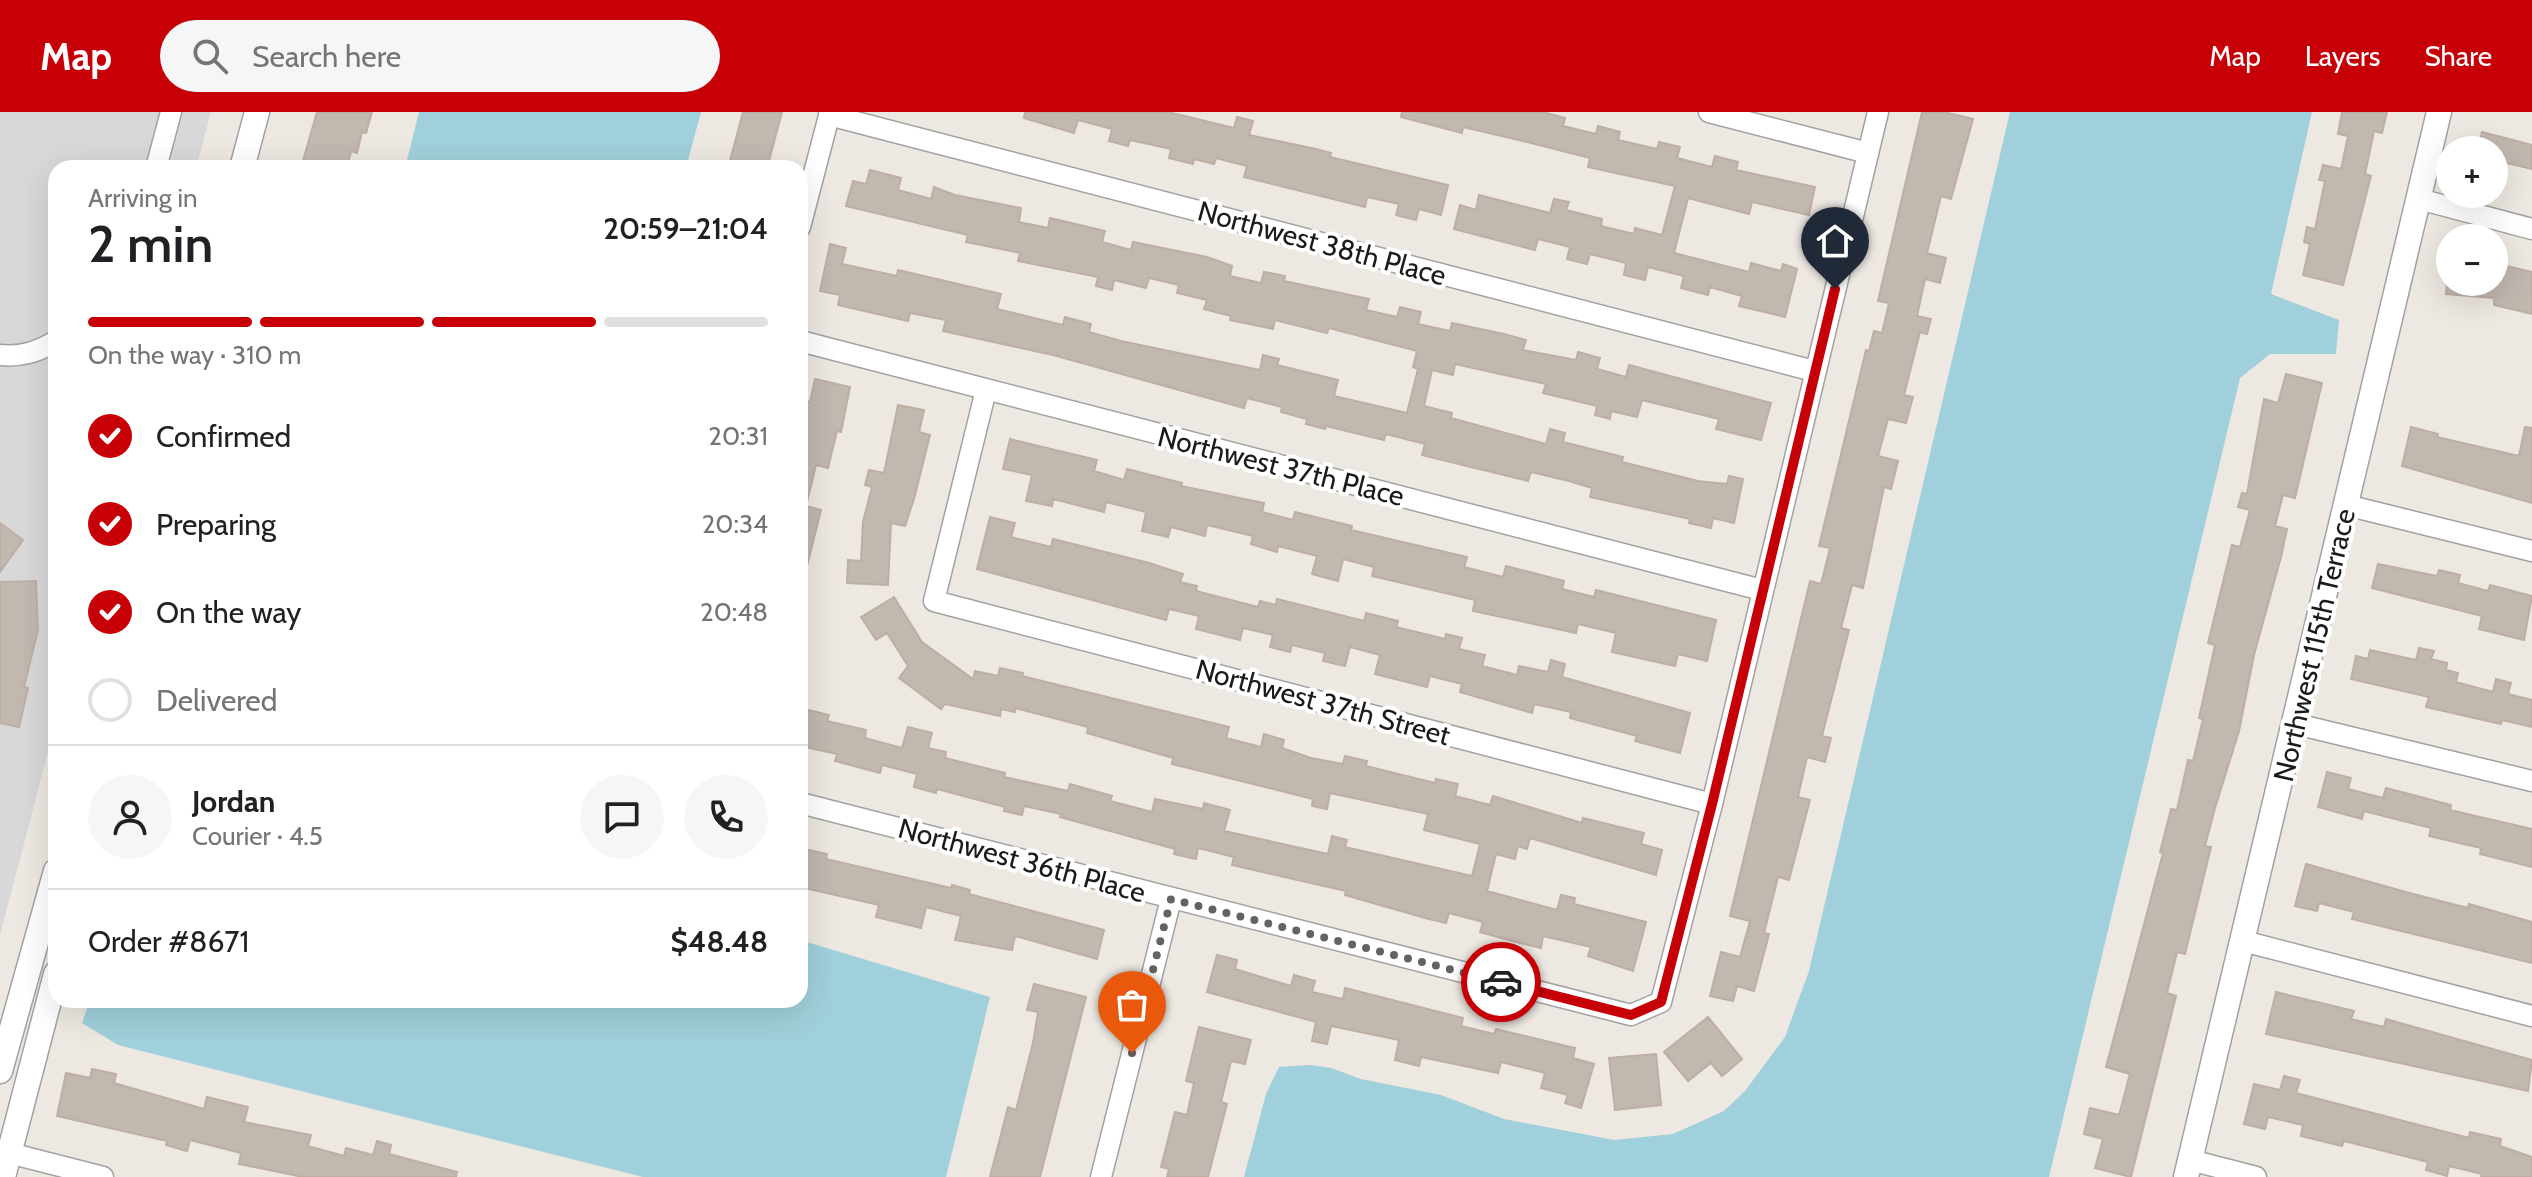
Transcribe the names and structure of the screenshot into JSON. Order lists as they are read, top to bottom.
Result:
{
  "streets": {
    "street": [
      "Northwest 38th Place",
      "Northwest 37th Place",
      "Northwest 115th Terrace",
      "Northwest 37th Street",
      "Northwest 36th Place"
    ]
  },
  "crossings": [
    ["Northwest 37th Place", "Northwest 37th Street"],
    ["Northwest 37th Street", "Northwest 36th Place"]
  ],
  "page": {
    "header": "Map",
    "search": "Search here",
    "nav": ["Map", "Layers", "Share"],
    "map_buttons": ["+", "−"],
    "heading": ["2 min", "Arriving in", "20:59–21:04"],
    "panel": [
      "Jordan",
      "Courier · 4.5",
      "Order #8671",
      "$48.48"
    ],
    "bar": "On the way · 310 m",
    "list": [
      ["Confirmed", "20:31"],
      ["Preparing", "20:34"],
      ["On the way", "20:48"],
      "Delivered"
    ]
  }
}
